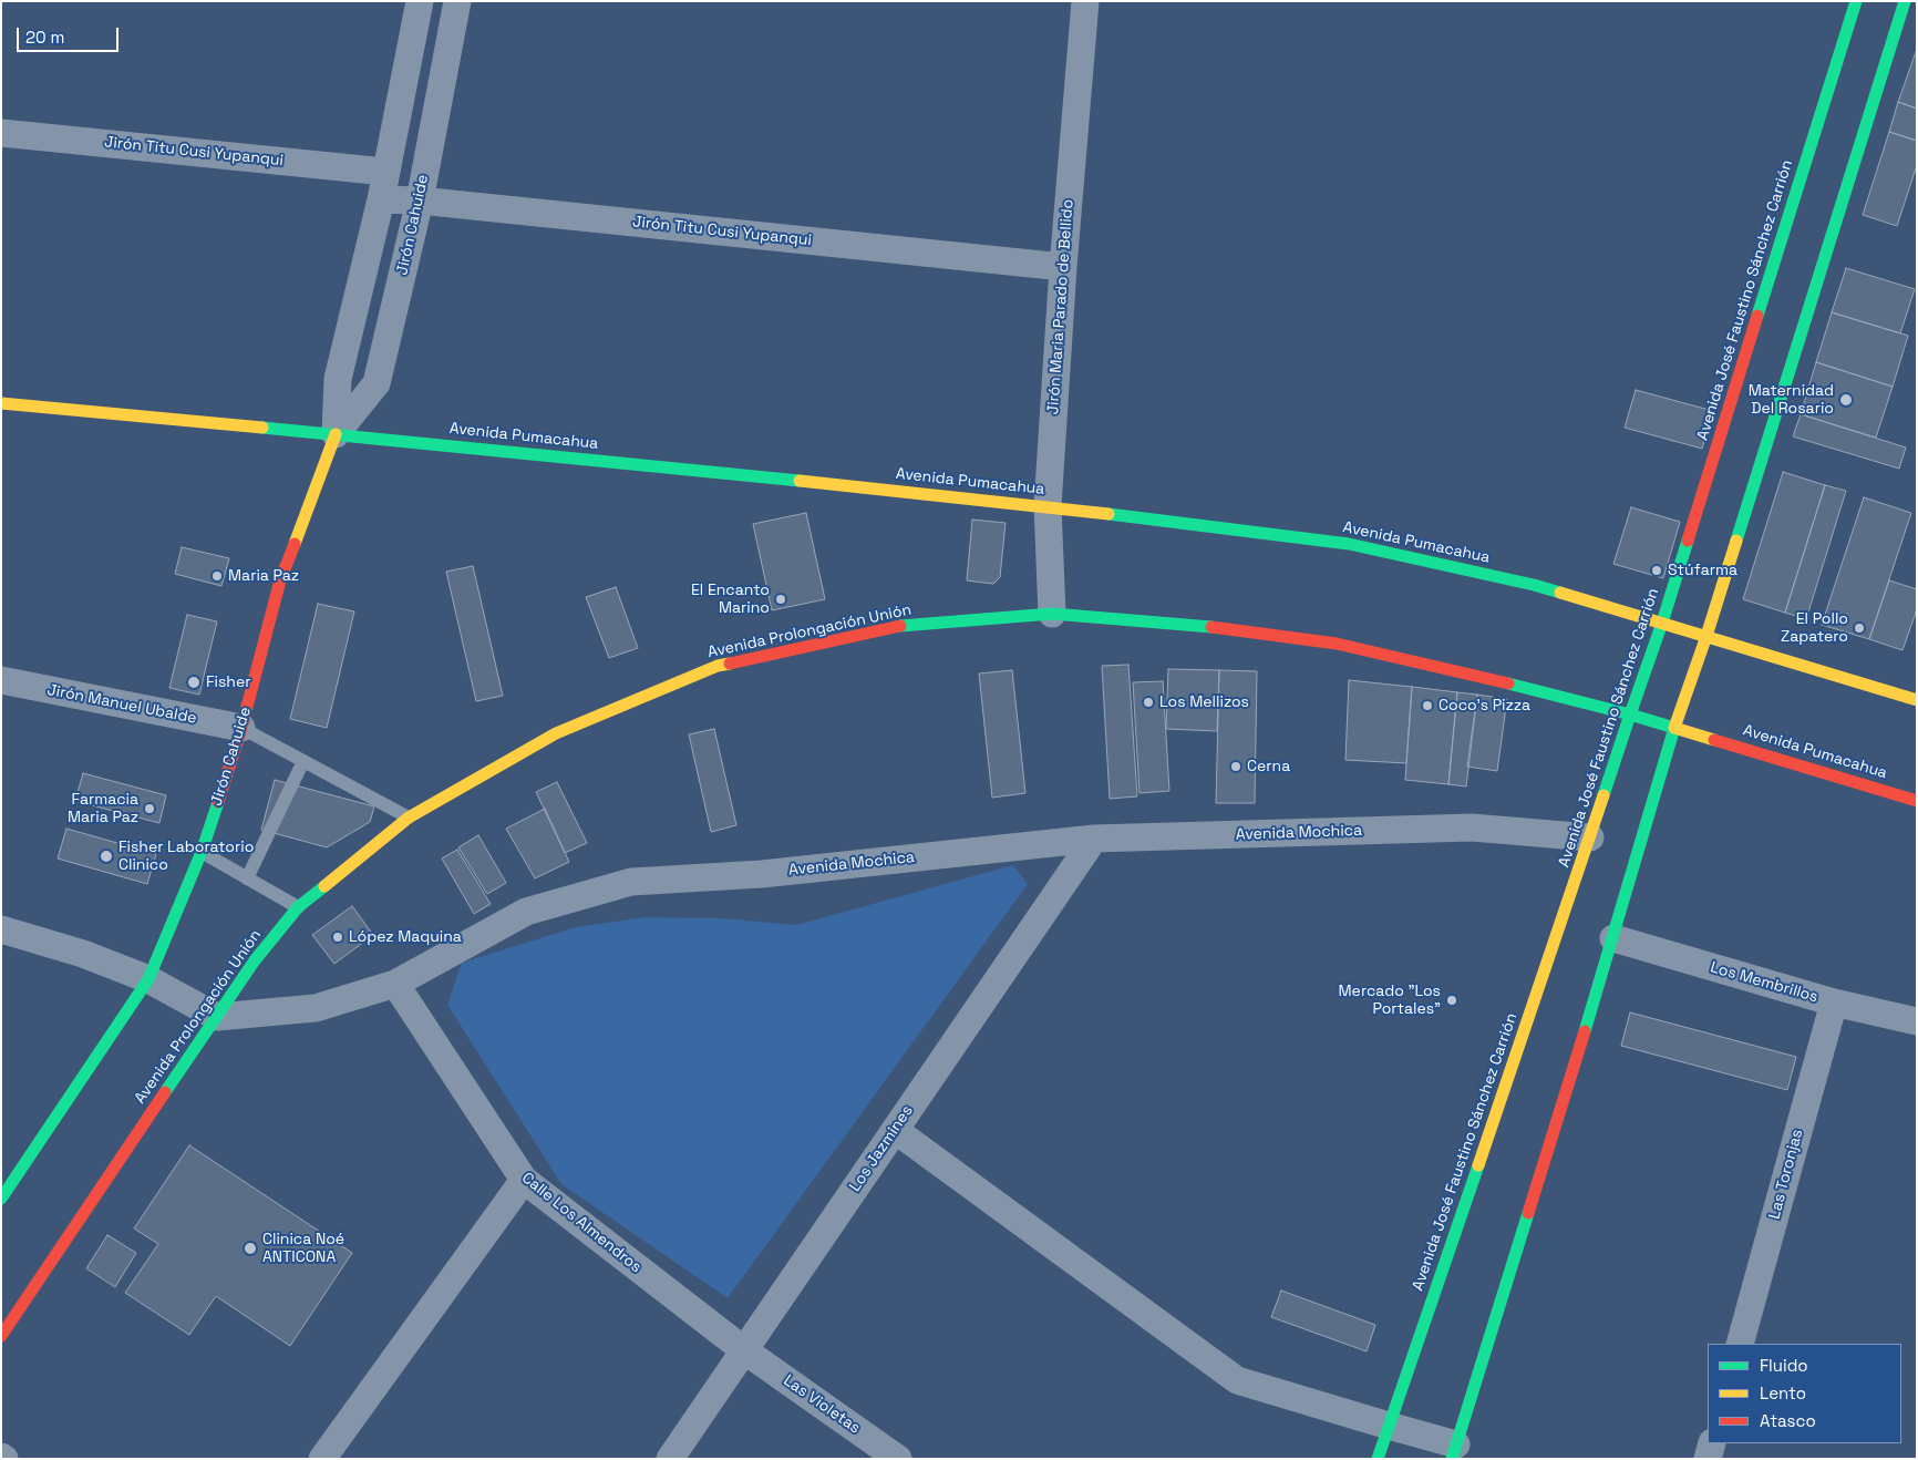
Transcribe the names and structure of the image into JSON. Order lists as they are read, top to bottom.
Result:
{
  "streets": {
    "main road": [
      "Jirón Cahuide",
      "Avenida José Faustino Sánchez Carrión",
      "Avenida Pumacahua",
      "Avenida Prolongación Unión"
    ],
    "street": [
      "Jirón Titu Cusi Yupanqui",
      "Jirón Maria Parado de Bellido",
      "Jirón Manuel Ubalde",
      "Avenida Mochica",
      "Los Membrillos",
      "Los Jazmines",
      "Las Toronjas",
      "Calle Los Almendros",
      "Las Violetas"
    ]
  },
  "crossings": [
    ["Jirón Titu Cusi Yupanqui", "Jirón Cahuide"],
    ["Jirón Titu Cusi Yupanqui", "Jirón Maria Parado de Bellido"],
    ["Jirón Cahuide", "Avenida Pumacahua"],
    ["Jirón Cahuide", "Jirón Manuel Ubalde"],
    ["Avenida José Faustino Sánchez Carrión", "Avenida Pumacahua"],
    ["Avenida José Faustino Sánchez Carrión", "Avenida Mochica"],
    ["Jirón Maria Parado de Bellido", "Avenida Pumacahua"],
    ["Jirón Maria Parado de Bellido", "Avenida Prolongación Unión"],
    ["Avenida Pumacahua", "Avenida Prolongación Unión"],
    ["Avenida Prolongación Unión", "Avenida Mochica"],
    ["Avenida Mochica", "Los Jazmines"],
    ["Avenida Mochica", "Calle Los Almendros"],
    ["Los Membrillos", "Las Toronjas"],
    ["Los Jazmines", "Calle Los Almendros"],
    ["Los Jazmines", "Las Violetas"],
    ["Calle Los Almendros", "Las Violetas"]
  ],
  "places": [
    "Maternidad Del Rosario",
    "Stúfarma",
    "Maria Paz",
    "El Encanto Marino",
    "El Pollo Zapatero",
    "Fisher",
    "Los Mellizos",
    "Coco's Pizza",
    "Cerna",
    "Farmacia Maria Paz",
    "Fisher Laboratorio Clinico",
    "López Maquina",
    "Mercado \"Los Portales\"",
    "Clinica Noé ANTICONA"
  ],
  "legend": ["Fluido", "Lento", "Atasco"],
  "scale_bar": "20 m"
}
